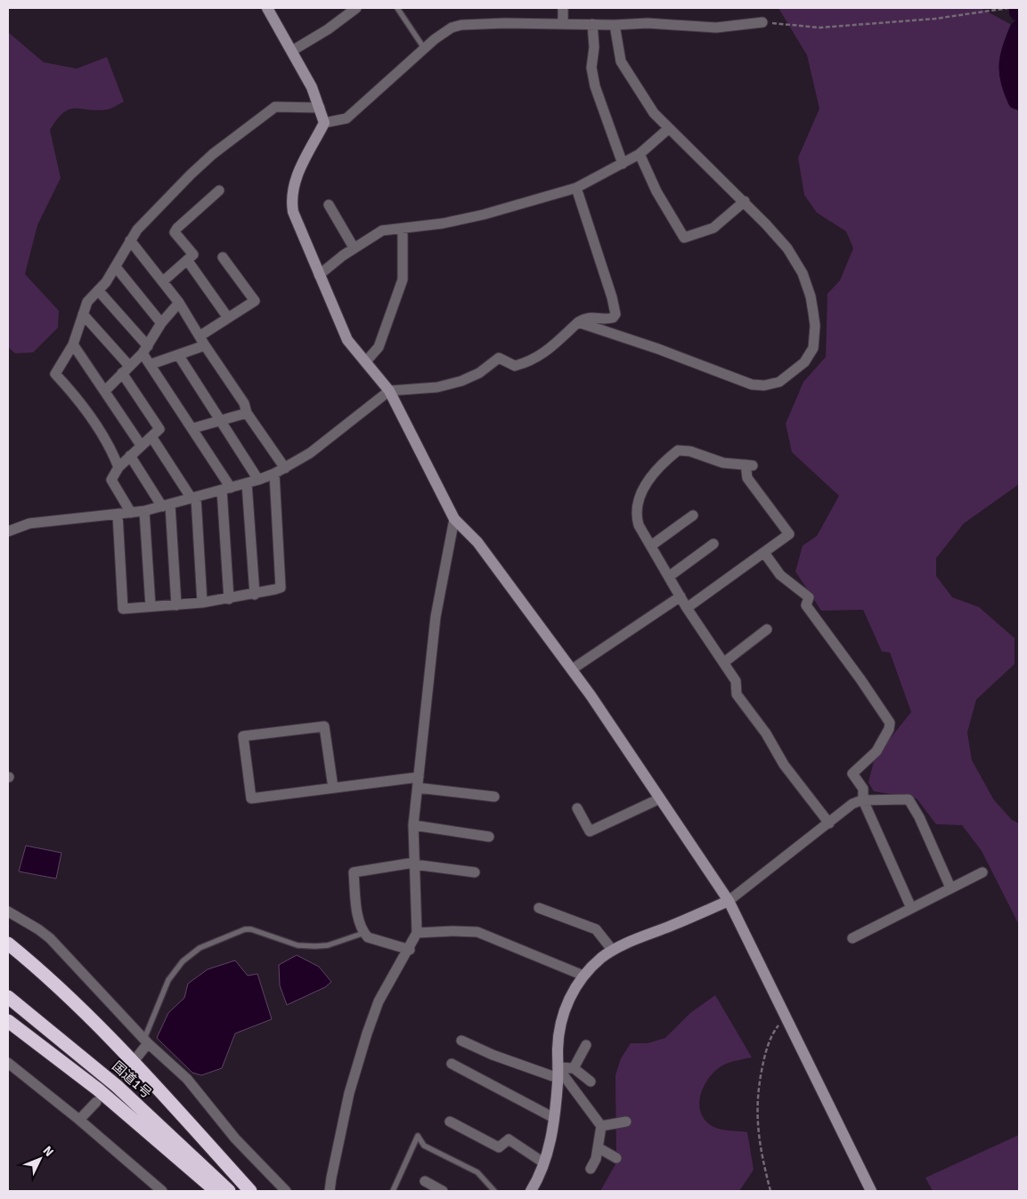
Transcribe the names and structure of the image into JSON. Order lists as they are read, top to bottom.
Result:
{
  "streets": {
    "highway": ["国道1号"]
  },
  "north": "top right"
}
